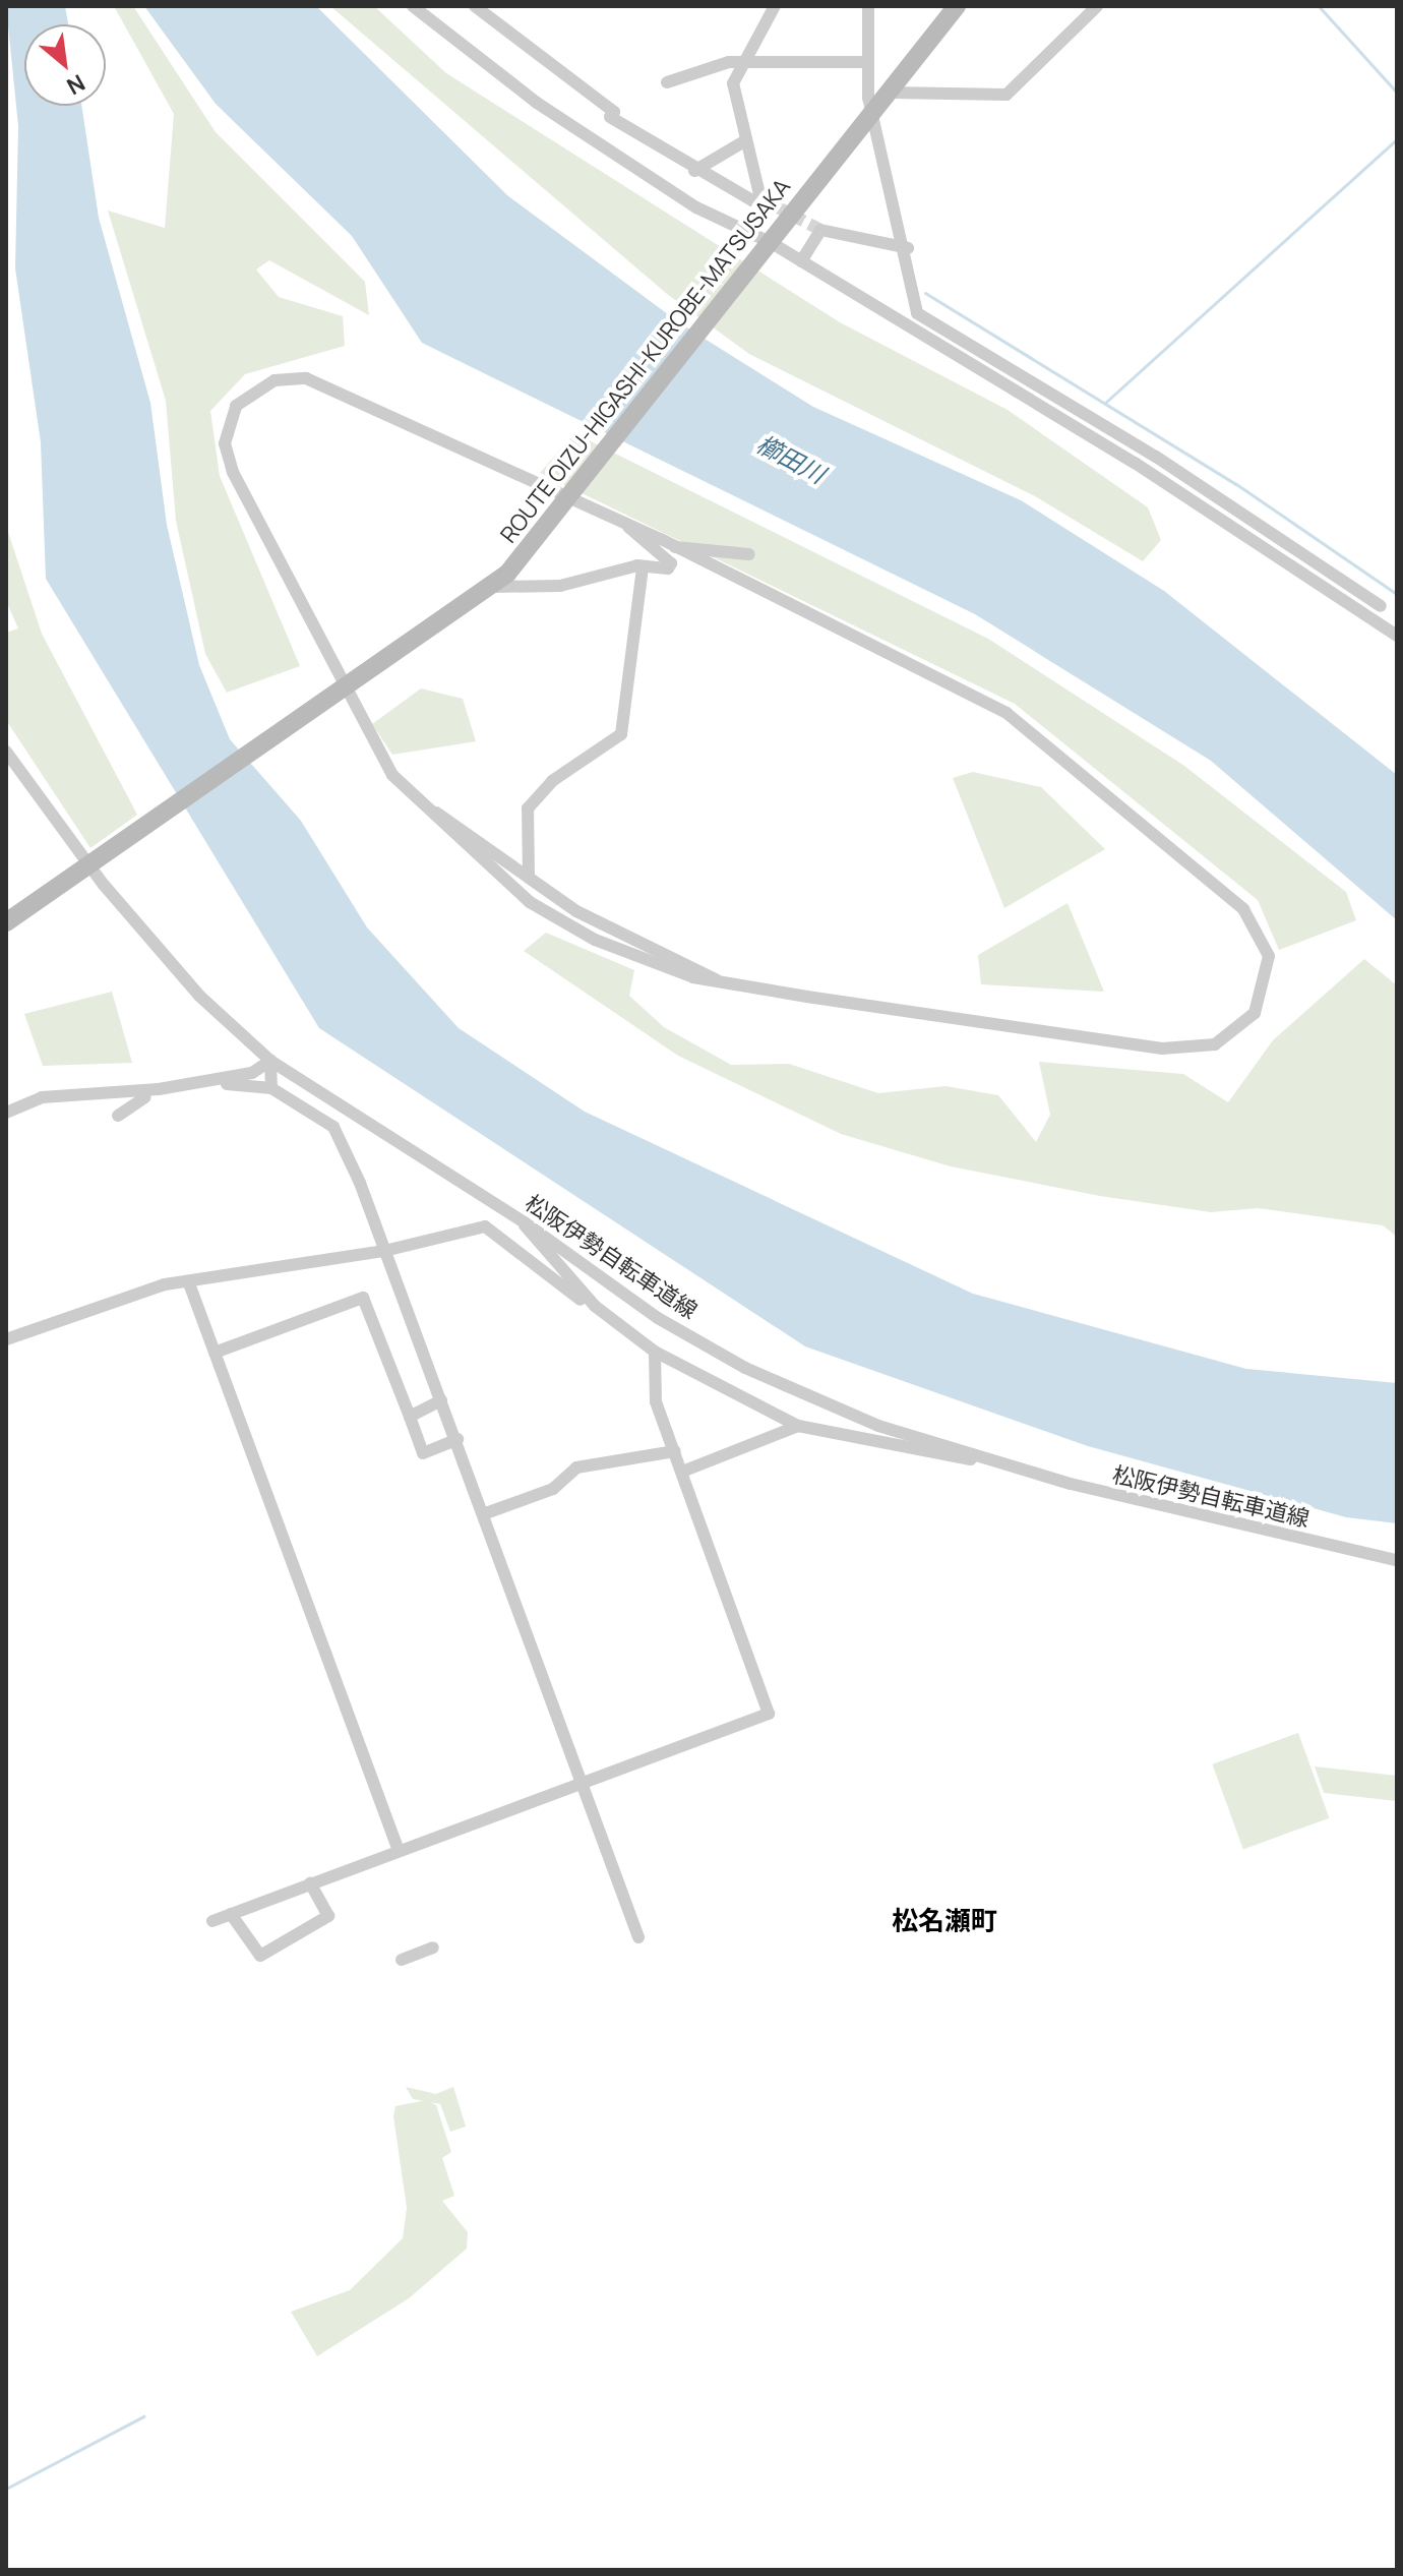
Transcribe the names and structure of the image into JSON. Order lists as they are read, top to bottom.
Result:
{
  "streets": {
    "main road": ["ROUTE OIZU-HIGASHI-KUROBE-MATSUSAKA"],
    "street": ["松阪伊勢自転車道線"]
  },
  "crossings": [
    ["ROUTE OIZU-HIGASHI-KUROBE-MATSUSAKA", "松阪伊勢自転車道線"]
  ],
  "districts": ["松名瀬町"],
  "water": ["櫛田川"],
  "north": "bottom right"
}
